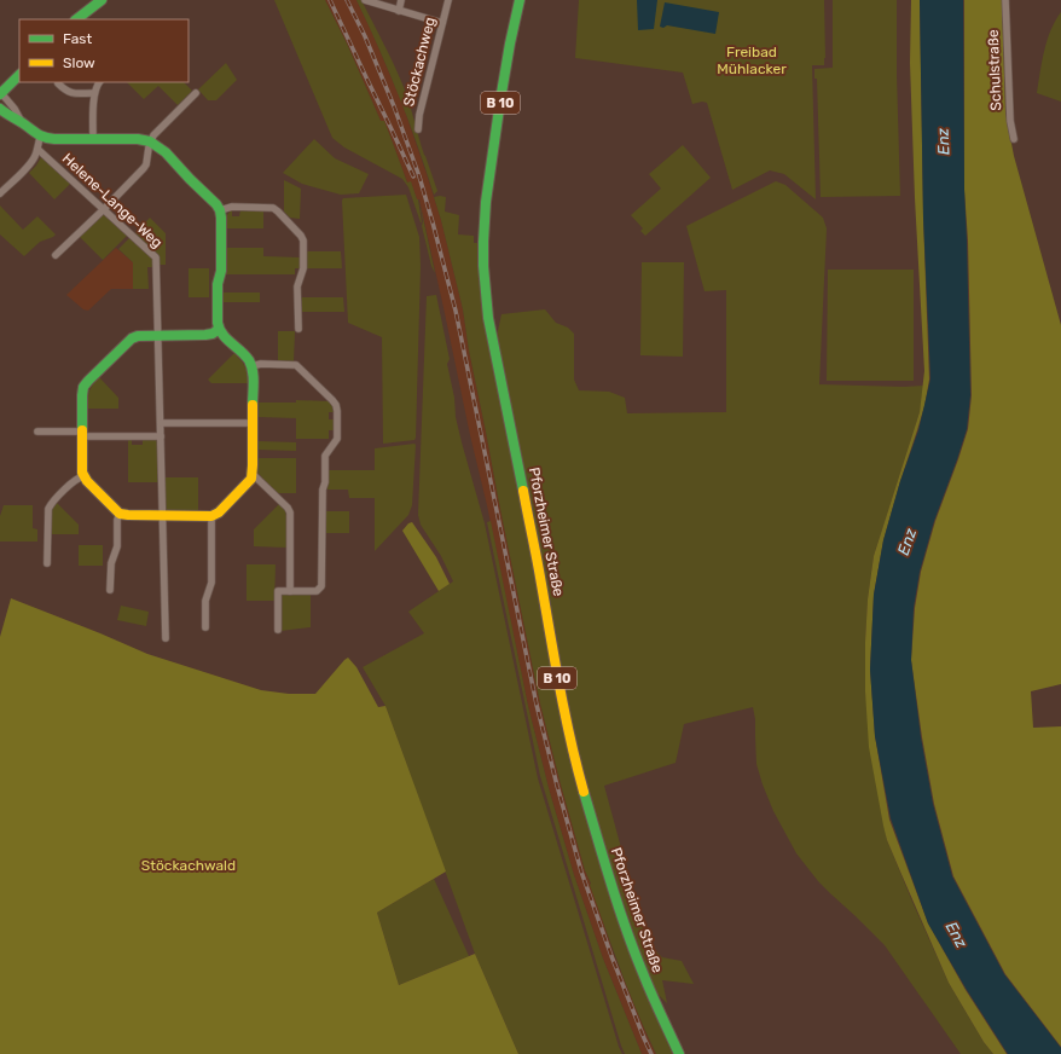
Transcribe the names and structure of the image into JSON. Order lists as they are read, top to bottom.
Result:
{
  "streets": {
    "main road": ["B 10", "Pforzheimer Straße"],
    "street": ["Stöckachweg", "Schulstraße", "Helene-Lange-Weg"]
  },
  "water": ["Enz"],
  "parks": ["Freibad Mühlacker", "Stöckachwald"],
  "legend": ["Fast", "Slow"]
}
